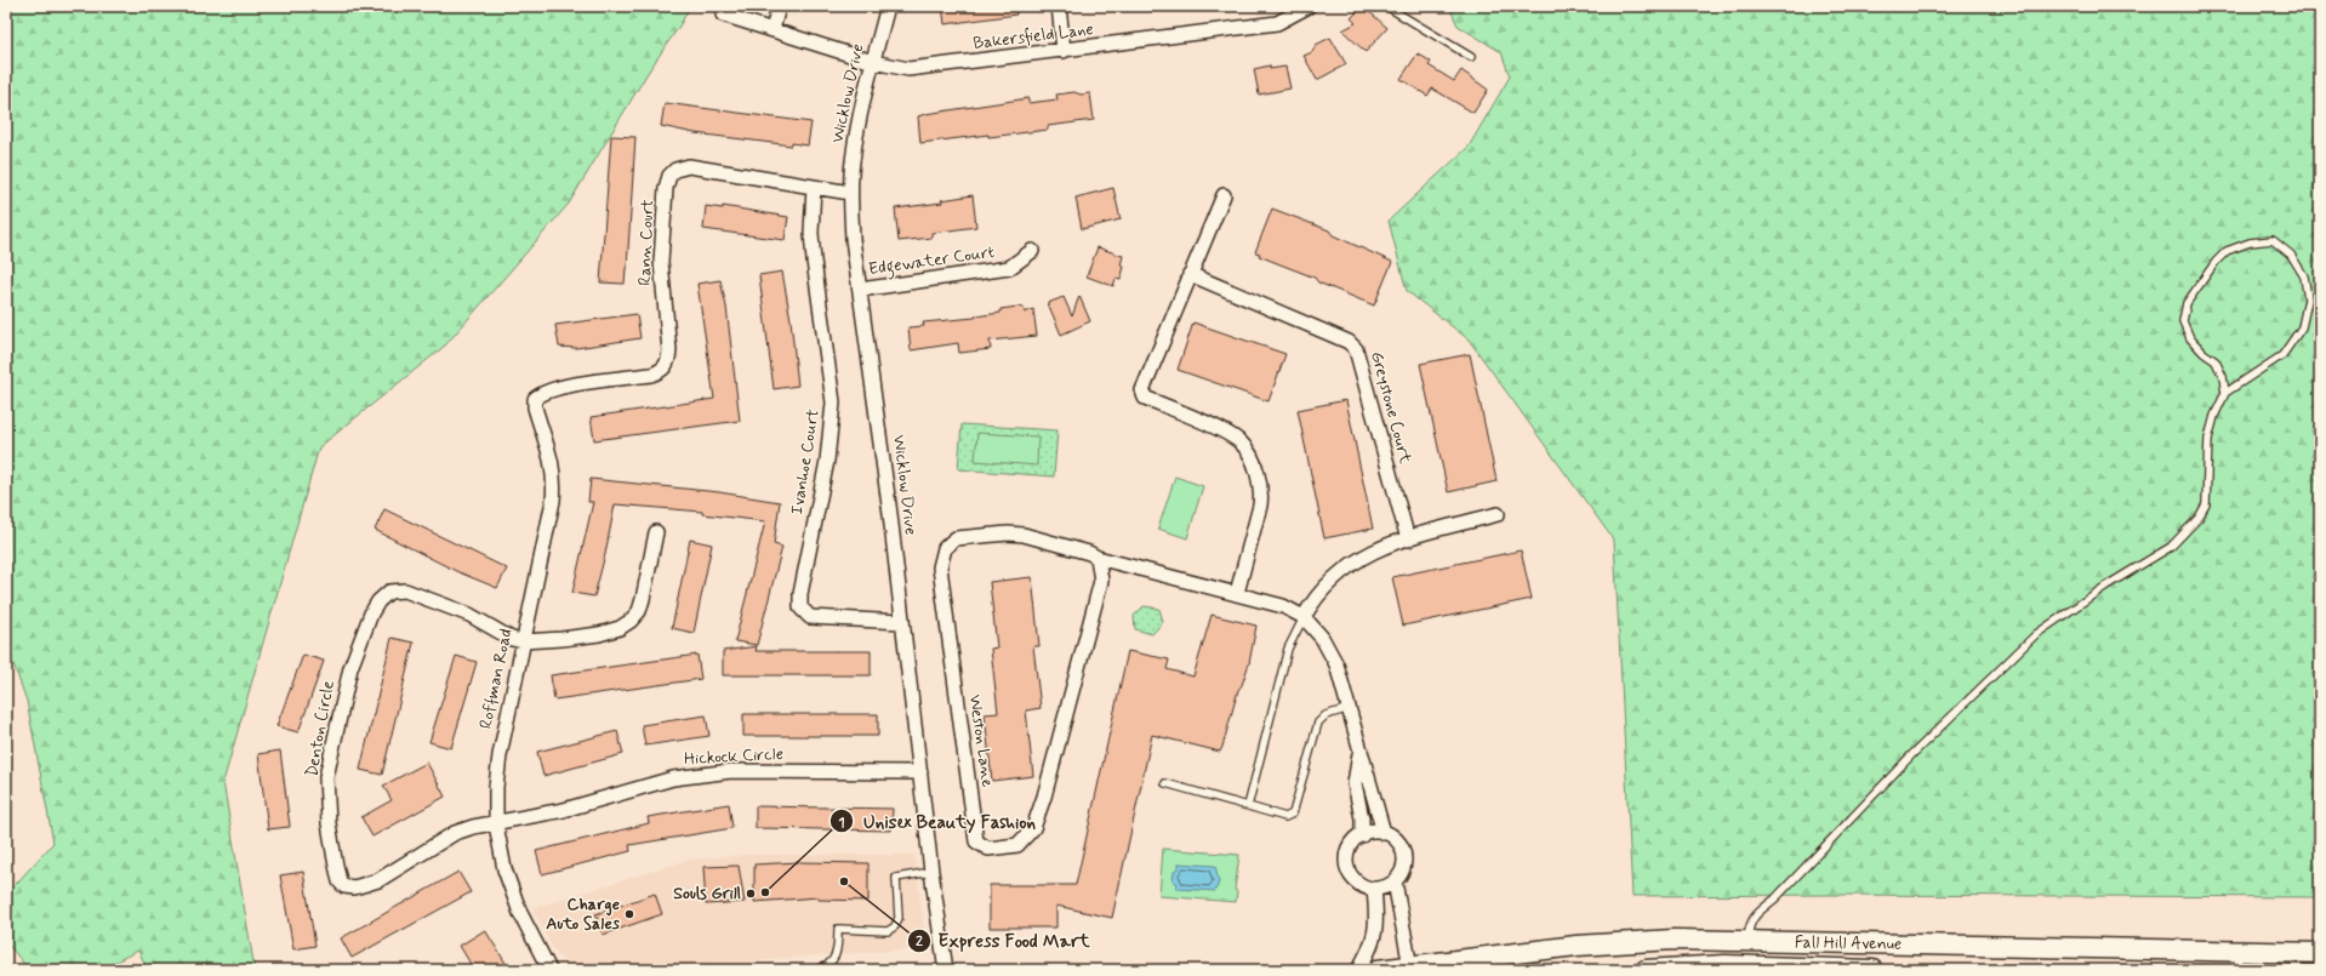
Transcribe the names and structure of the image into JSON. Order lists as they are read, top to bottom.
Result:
{
  "streets": {
    "main road": ["Fall Hill Avenue"],
    "street": [
      "Bakersfield Lane",
      "Wicklow Drive",
      "Rann Court",
      "Edgewater Court",
      "Greystone Court",
      "Ivanhoe Court",
      "Roffman Road",
      "Denton Circle",
      "Weston Lane",
      "Hickock Circle"
    ]
  },
  "crossings": [
    ["Bakersfield Lane", "Wicklow Drive"],
    ["Wicklow Drive", "Rann Court"],
    ["Wicklow Drive", "Edgewater Court"],
    ["Wicklow Drive", "Ivanhoe Court"],
    ["Wicklow Drive", "Hickock Circle"],
    ["Rann Court", "Ivanhoe Court"],
    ["Rann Court", "Roffman Road"],
    ["Roffman Road", "Denton Circle"],
    ["Roffman Road", "Hickock Circle"],
    ["Denton Circle", "Hickock Circle"]
  ],
  "places": [
    "Express Food Mart",
    "Unisex Beauty Fashion",
    "Souls Grill",
    "Charge Auto Sales"
  ]
}
